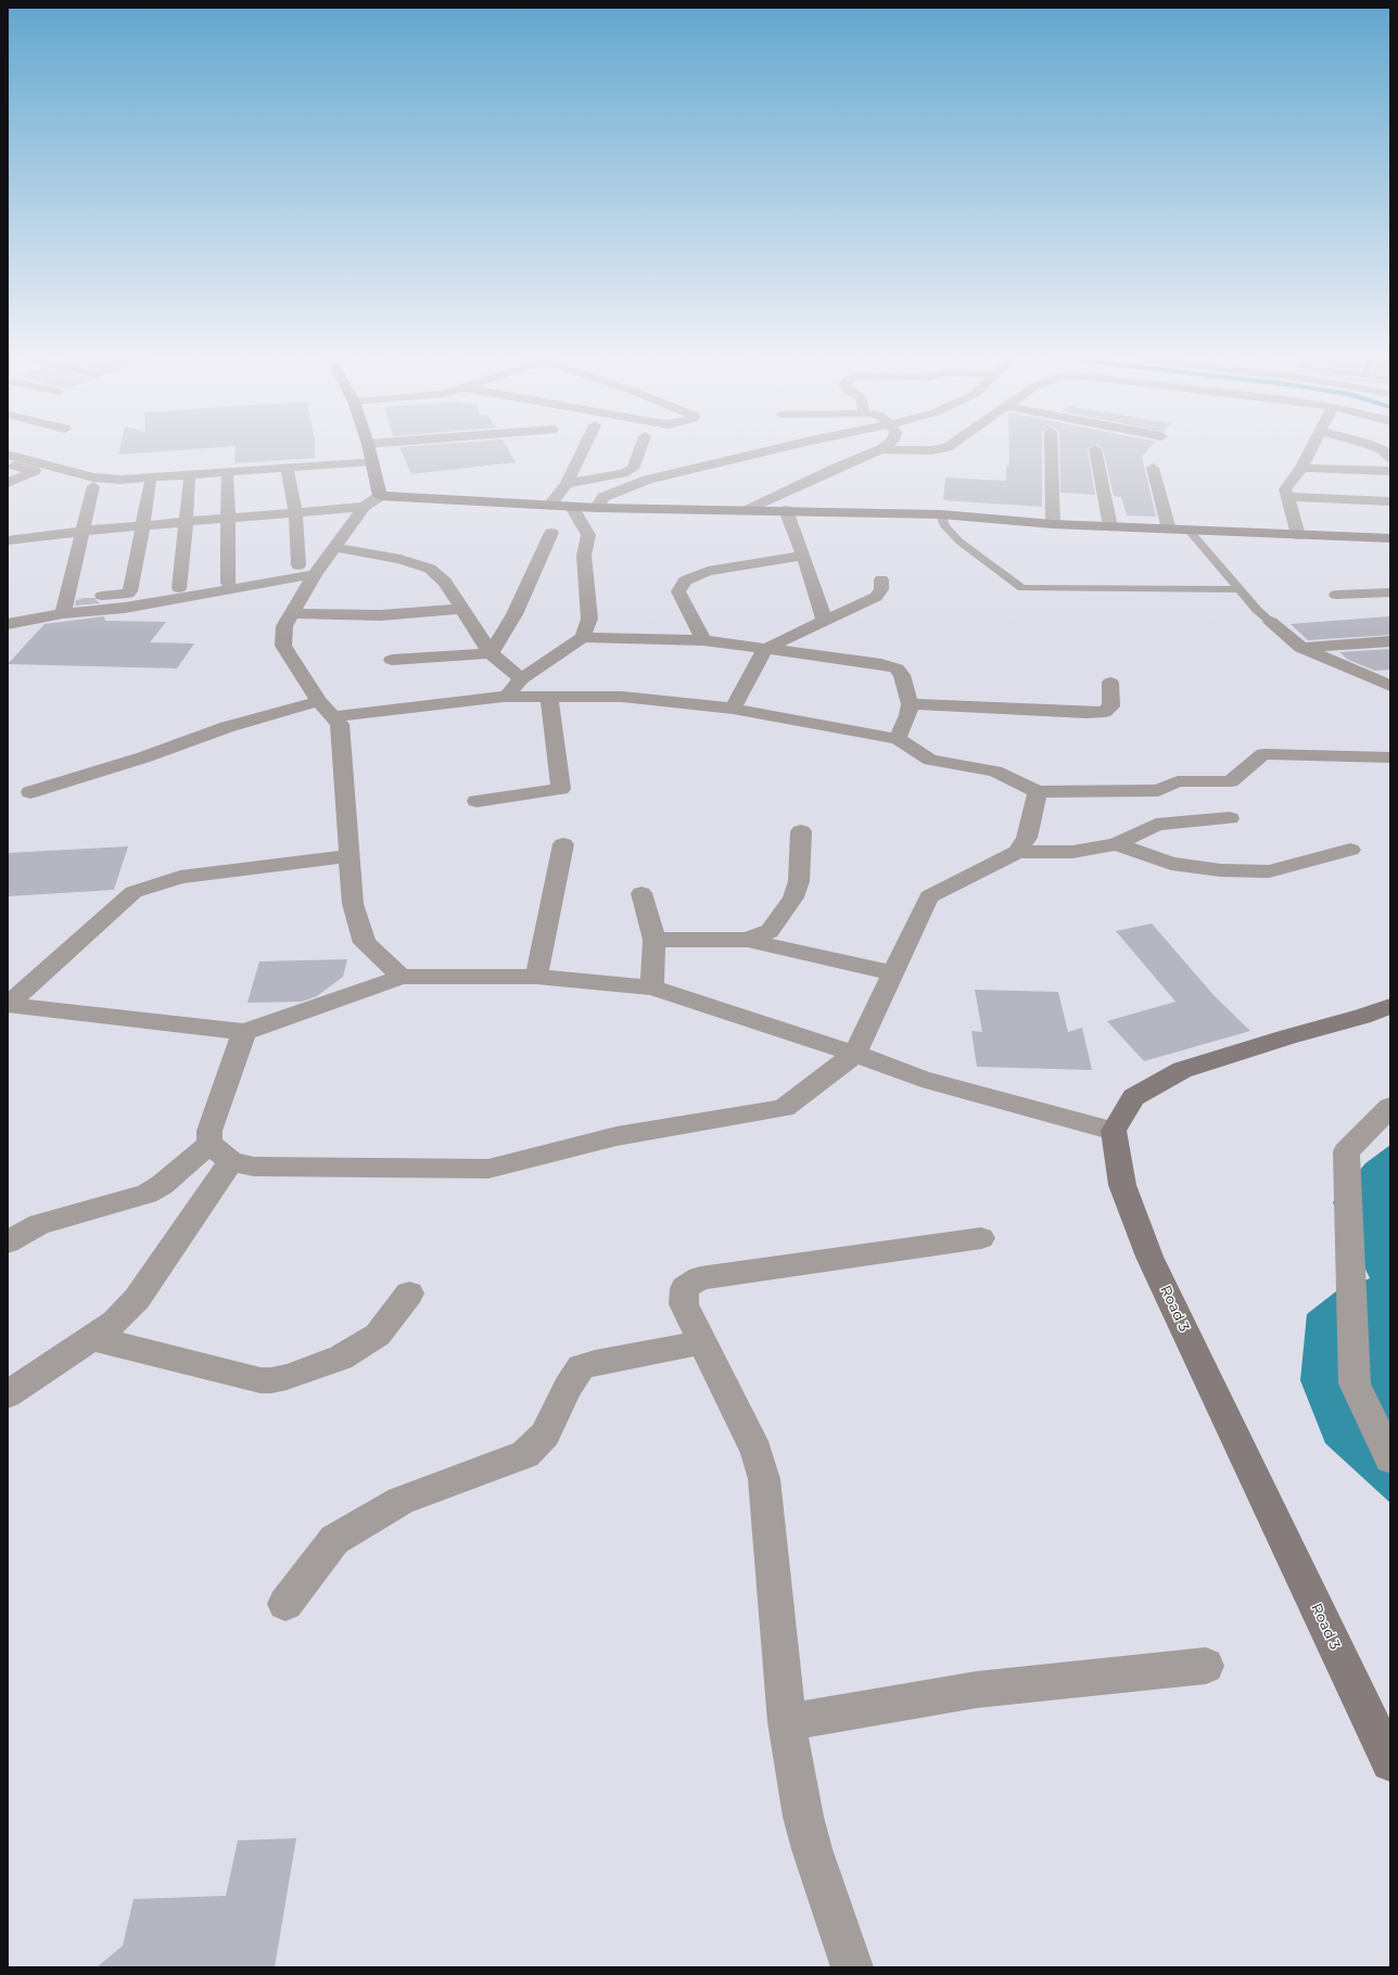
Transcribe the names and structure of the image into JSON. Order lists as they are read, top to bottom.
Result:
{
  "streets": {
    "street": ["Road 3"]
  }
}
